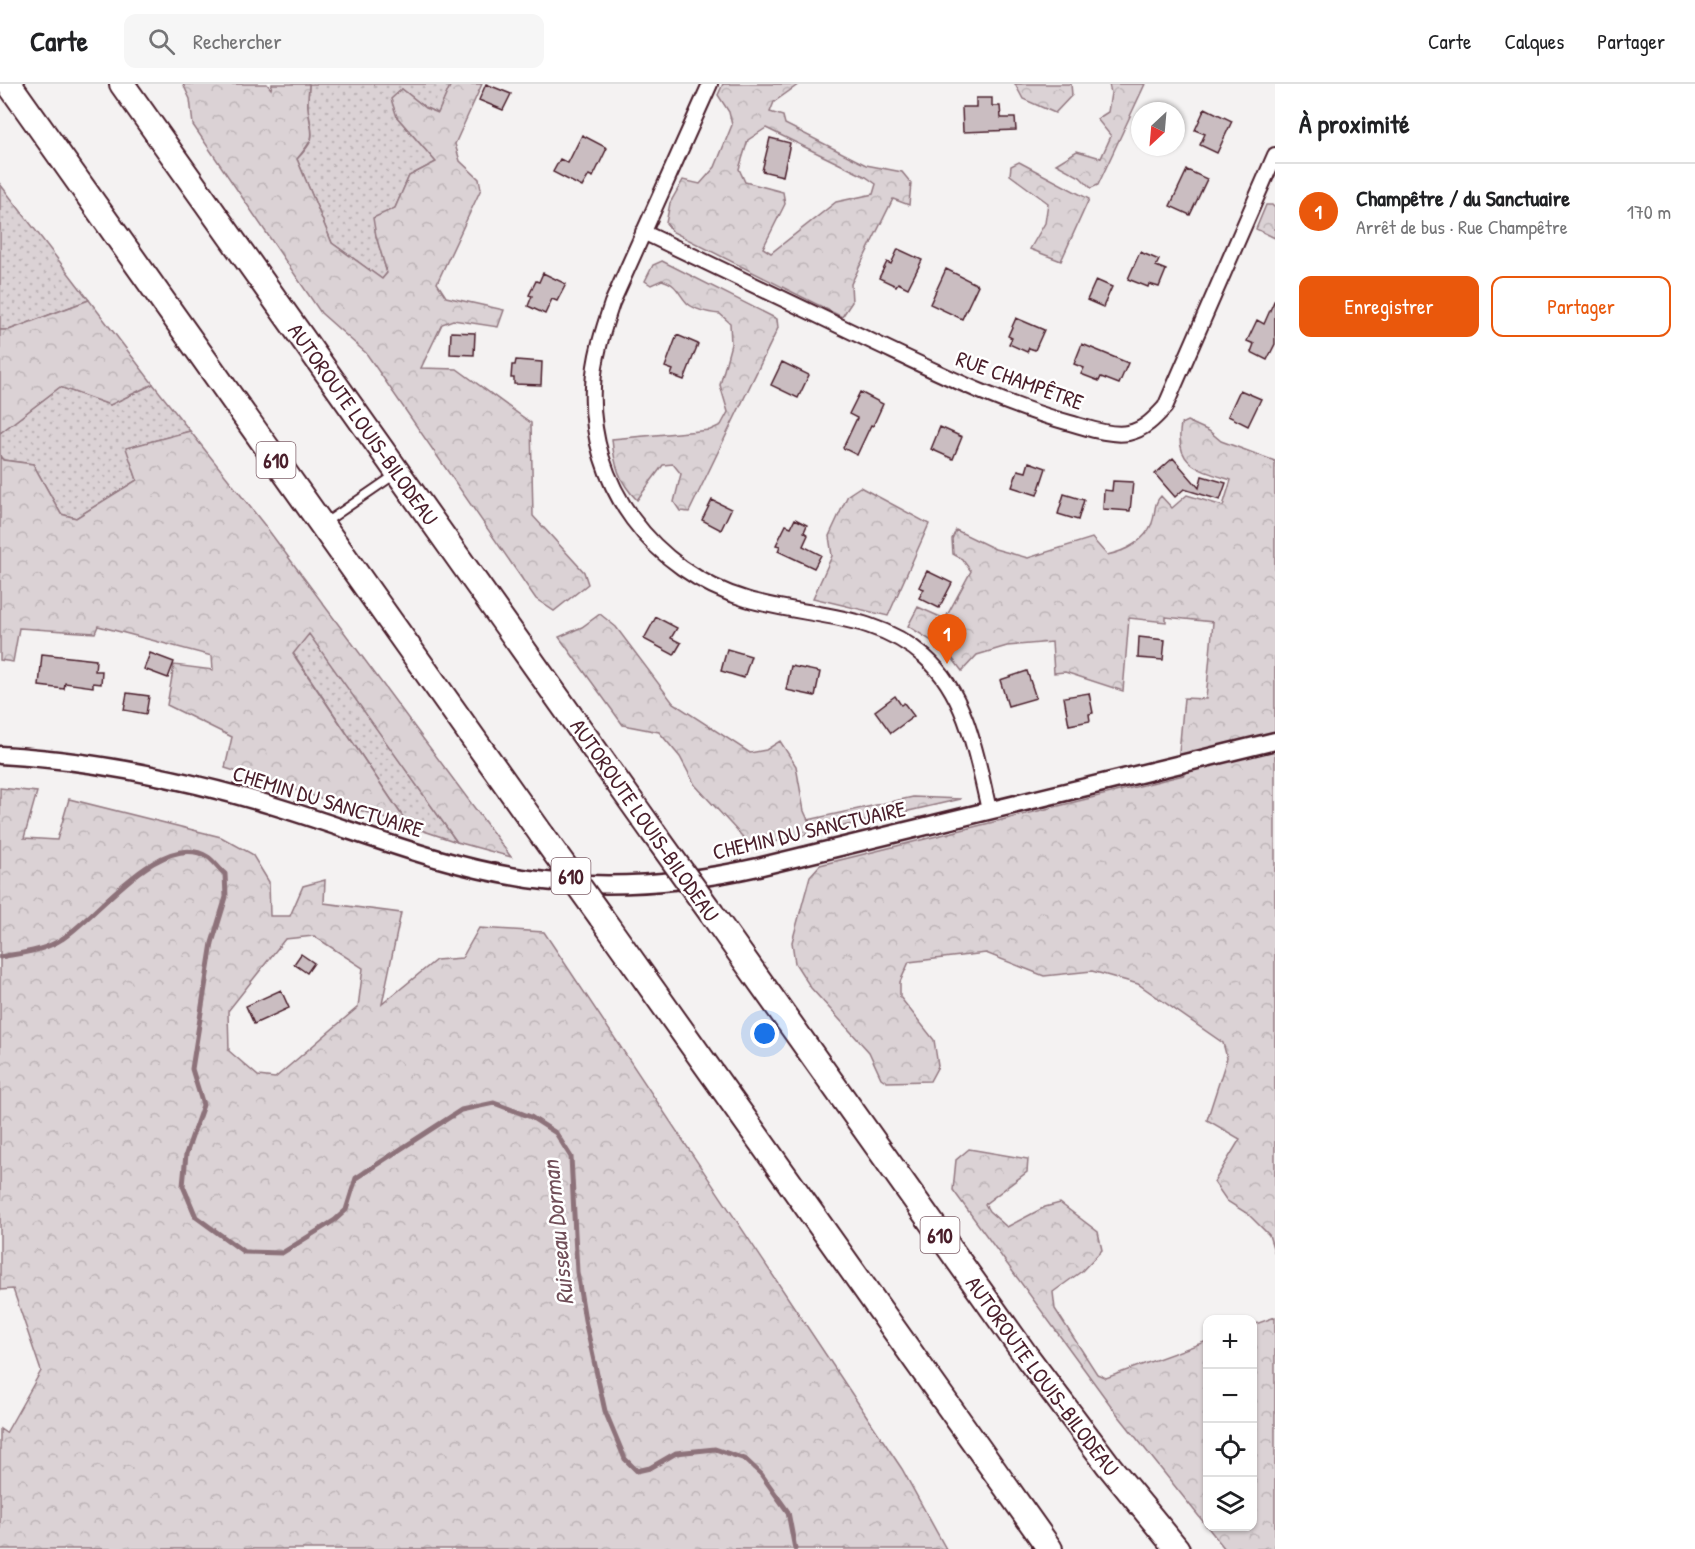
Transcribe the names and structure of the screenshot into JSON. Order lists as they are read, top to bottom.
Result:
{
  "streets": {
    "highway": ["AUTOROUTE LOUIS-BILODEAU", "610"],
    "street": ["RUE CHAMPÊTRE", "CHEMIN DU SANCTUAIRE"]
  },
  "water": ["Ruisseau Dorman"],
  "north": "bottom left",
  "page": {
    "header": "Carte",
    "search": "Rechercher",
    "nav": ["Carte", "Calques", "Partager"],
    "heading": "À proximité",
    "list": [
      {
        "mark": "1",
        "name": "Champêtre / du Sanctuaire",
        "note": "Arrêt de bus · Rue Champêtre",
        "value": "170 m"
      }
    ],
    "buttons": ["Enregistrer", "Partager"],
    "pins": "1",
    "map_buttons": ["+", "−"]
  }
}
